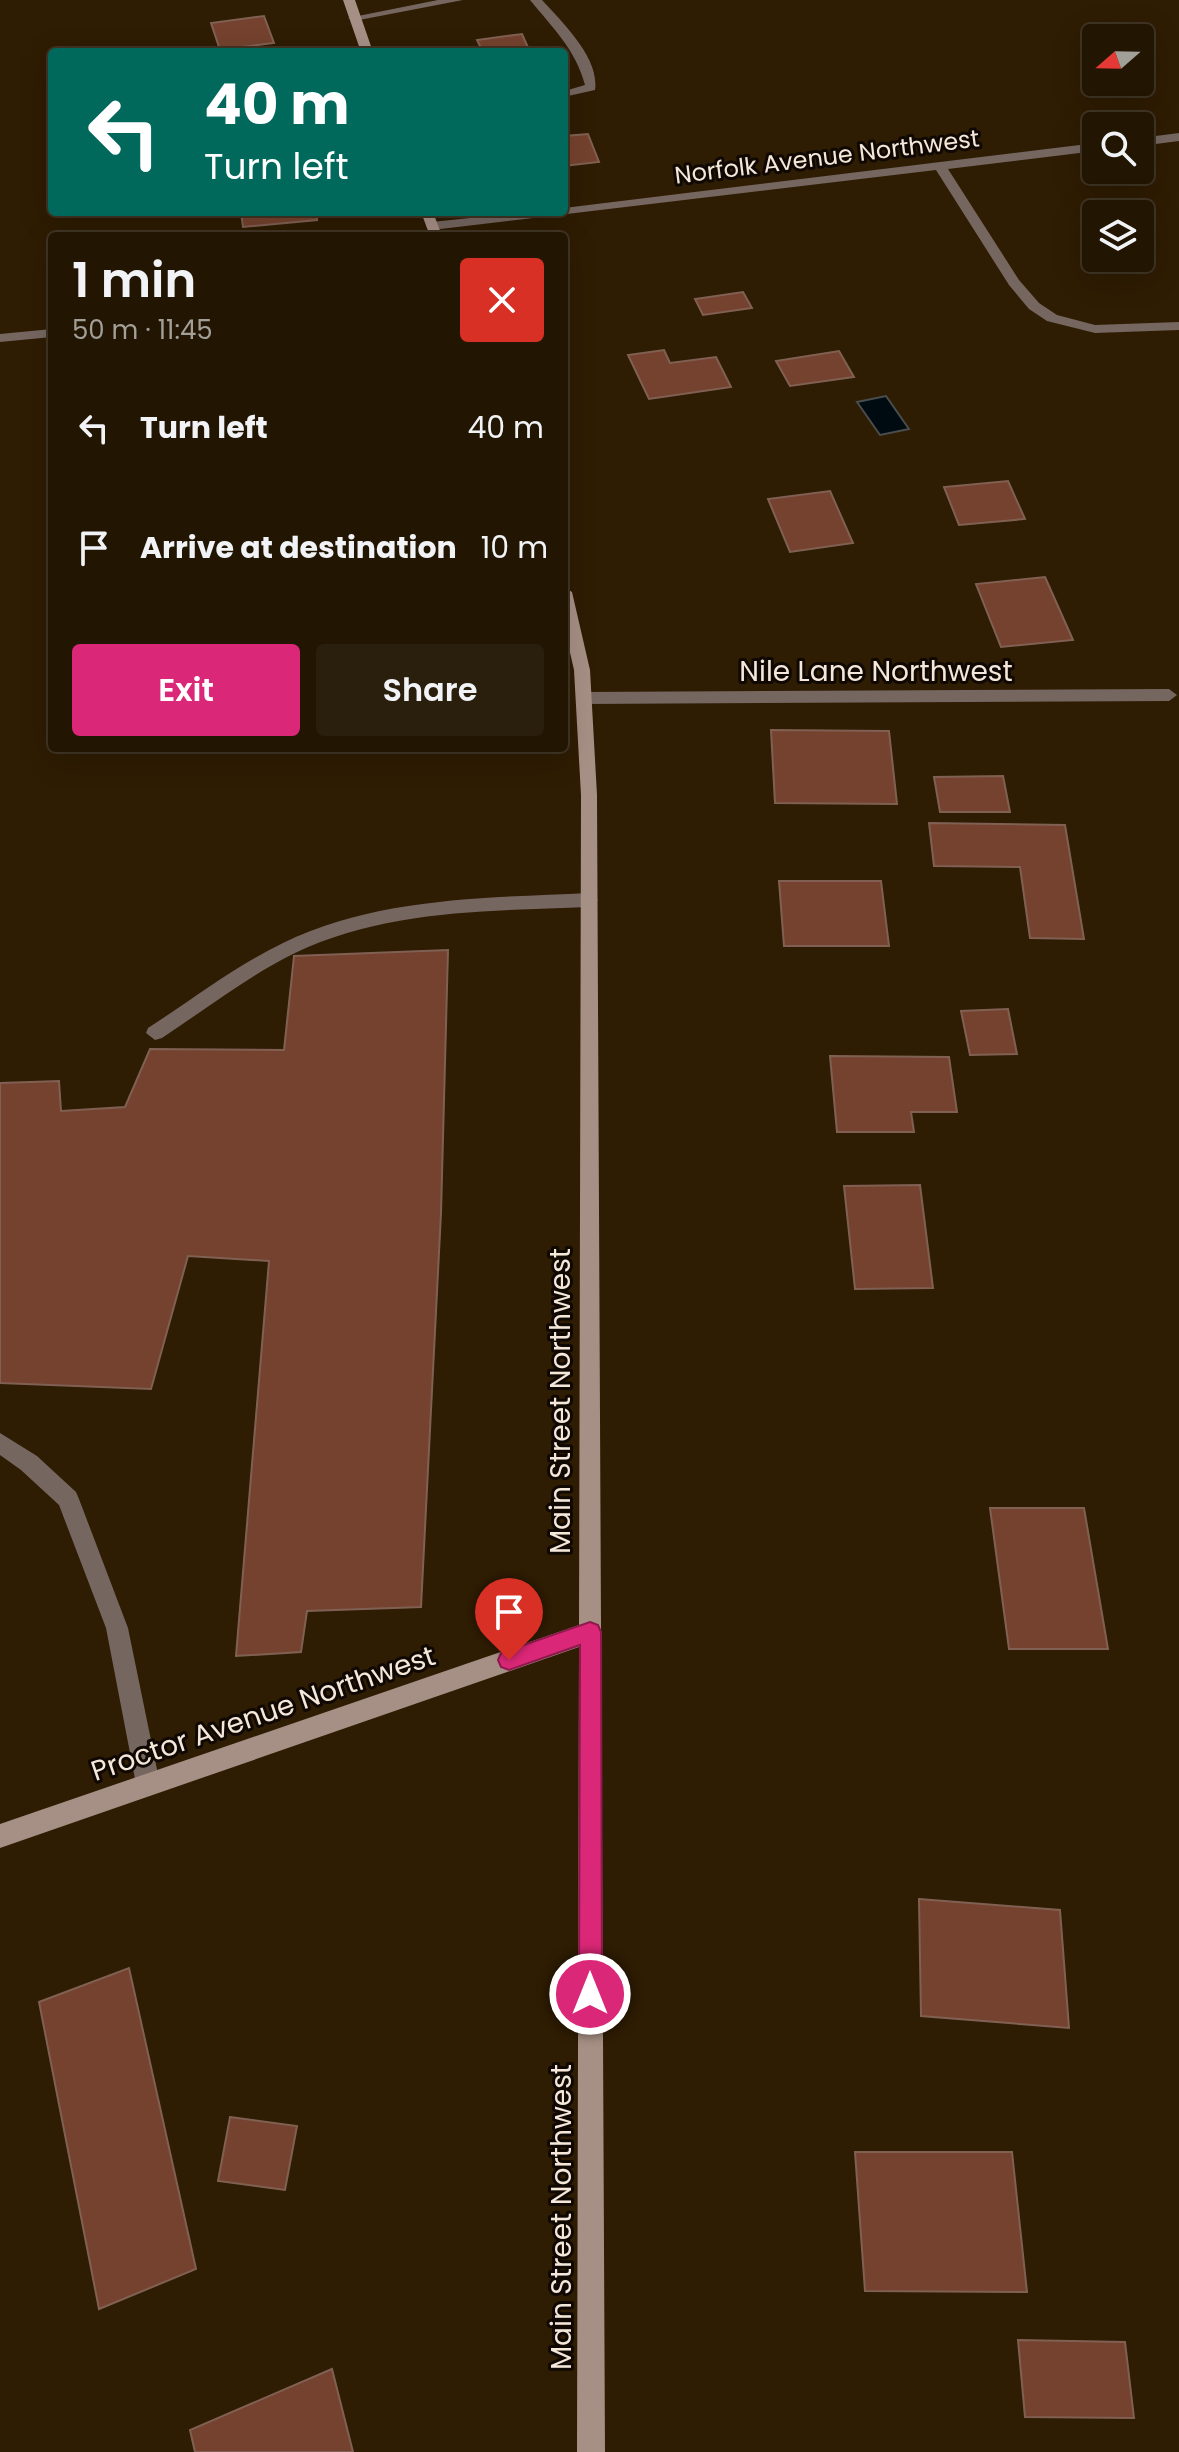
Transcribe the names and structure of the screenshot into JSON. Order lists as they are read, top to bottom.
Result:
{
  "streets": {
    "street": [
      "Norfolk Avenue Northwest",
      "Nile Lane Northwest",
      "Main Street Northwest",
      "Proctor Avenue Northwest"
    ]
  },
  "crossings": [
    ["Nile Lane Northwest", "Main Street Northwest"],
    ["Main Street Northwest", "Proctor Avenue Northwest"]
  ],
  "north": "left",
  "page": {
    "turn": ["40 m", "Turn left"],
    "heading": ["1 min", "50 m · 11:45"],
    "list": [
      {
        "name": "Turn left",
        "value": "40 m"
      },
      {
        "name": "Arrive at destination",
        "value": "10 m"
      }
    ],
    "buttons": ["Exit", "Share"]
  }
}
